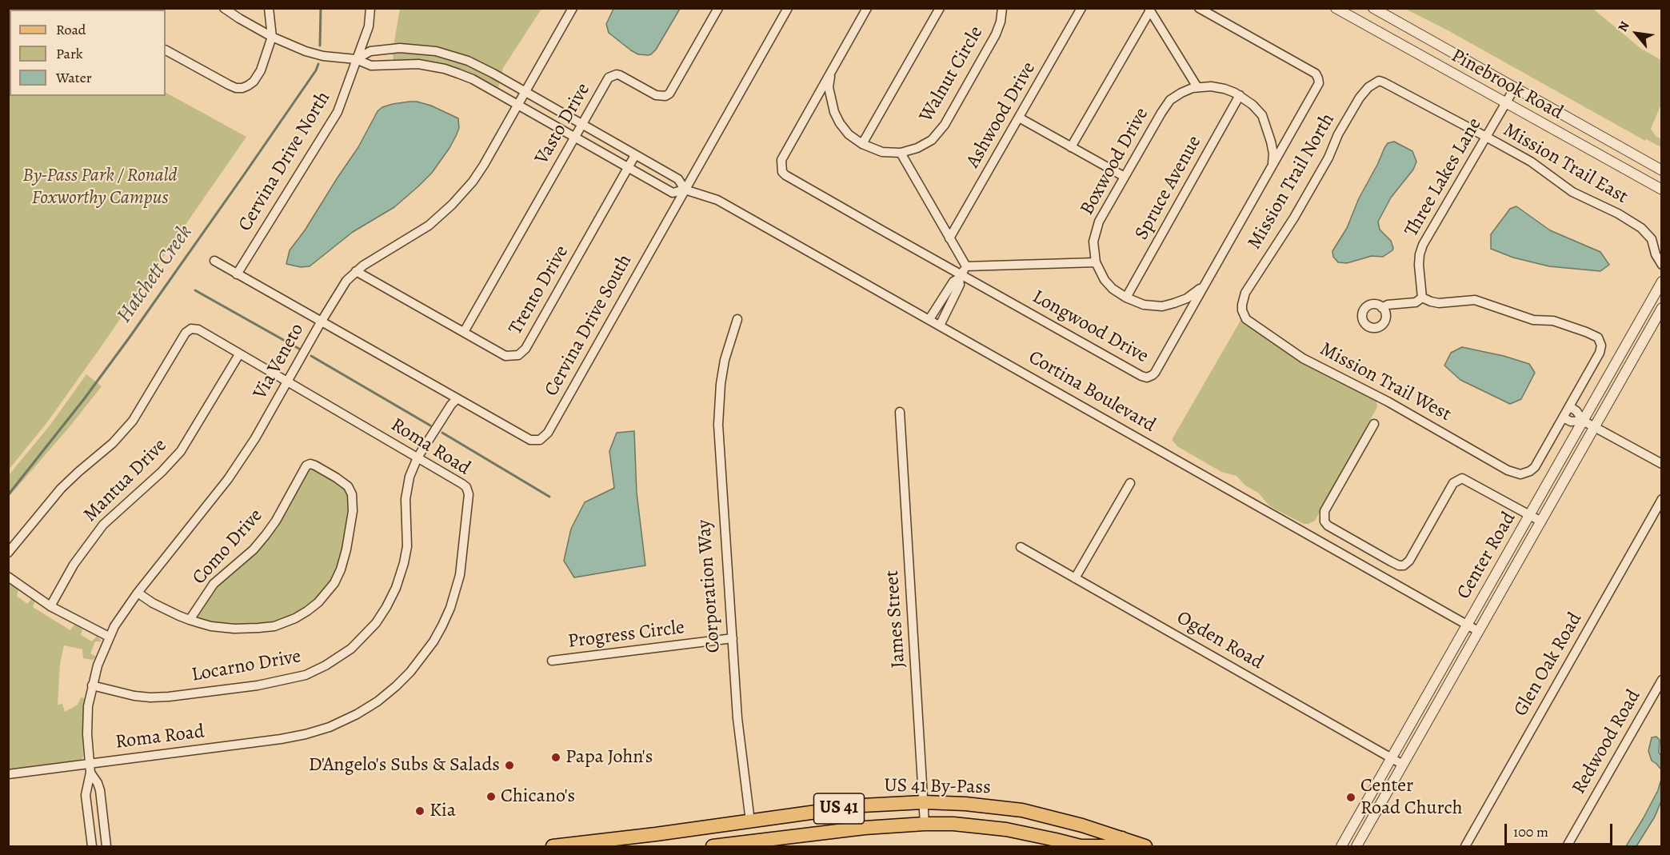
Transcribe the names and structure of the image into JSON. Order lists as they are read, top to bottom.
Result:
{
  "streets": {
    "main road": ["US 41 By-Pass", "US 41"],
    "street": [
      "Walnut Circle",
      "Pinebrook Road",
      "Ashwood Drive",
      "Vasto Drive",
      "Cervina Drive North",
      "Boxwood Drive",
      "Mission Trail East",
      "Three Lakes Lane",
      "Mission Trail North",
      "Spruce Avenue",
      "Trento Drive",
      "Cervina Drive South",
      "Longwood Drive",
      "Via Veneto",
      "Mission Trail West",
      "Cortina Boulevard",
      "Roma Road",
      "Mantua Drive",
      "Como Drive",
      "Center Road",
      "Corporation Way",
      "James Street",
      "Progress Circle",
      "Ogden Road",
      "Glen Oak Road",
      "Locarno Drive",
      "Redwood Road"
    ]
  },
  "crossings": [
    ["Walnut Circle", "Longwood Drive"],
    ["Pinebrook Road", "Three Lakes Lane"],
    ["Vasto Drive", "Trento Drive"],
    ["Vasto Drive", "Cortina Boulevard"],
    ["Cervina Drive North", "Cortina Boulevard"],
    ["Boxwood Drive", "Spruce Avenue"],
    ["Boxwood Drive", "Longwood Drive"],
    ["Mission Trail East", "Three Lakes Lane"],
    ["Mission Trail East", "Mission Trail North"],
    ["Mission Trail North", "Mission Trail West"],
    ["Trento Drive", "Via Veneto"],
    ["Trento Drive", "Cortina Boulevard"],
    ["Cervina Drive South", "Via Veneto"],
    ["Cervina Drive South", "Cortina Boulevard"],
    ["Cervina Drive South", "Locarno Drive"],
    ["Via Veneto", "Cortina Boulevard"],
    ["Via Veneto", "Roma Road"],
    ["Via Veneto", "Como Drive"],
    ["Via Veneto", "Locarno Drive"],
    ["Cortina Boulevard", "Center Road"],
    ["Roma Road", "Mantua Drive"],
    ["Roma Road", "Locarno Drive"],
    ["Center Road", "Ogden Road"],
    ["Corporation Way", "Progress Circle"],
    ["Corporation Way", "US 41 By-Pass"],
    ["James Street", "US 41 By-Pass"]
  ],
  "water": ["Hatchett Creek"],
  "parks": ["By-Pass Park / Ronald Foxworthy Campus"],
  "places": [
    "Papa John's",
    "D'Angelo's Subs & Salads",
    "Chicano's",
    "Center Road Church",
    "Kia"
  ],
  "legend": ["Road", "Park", "Water"],
  "scale_bar": "100 m",
  "north": "top left"
}
